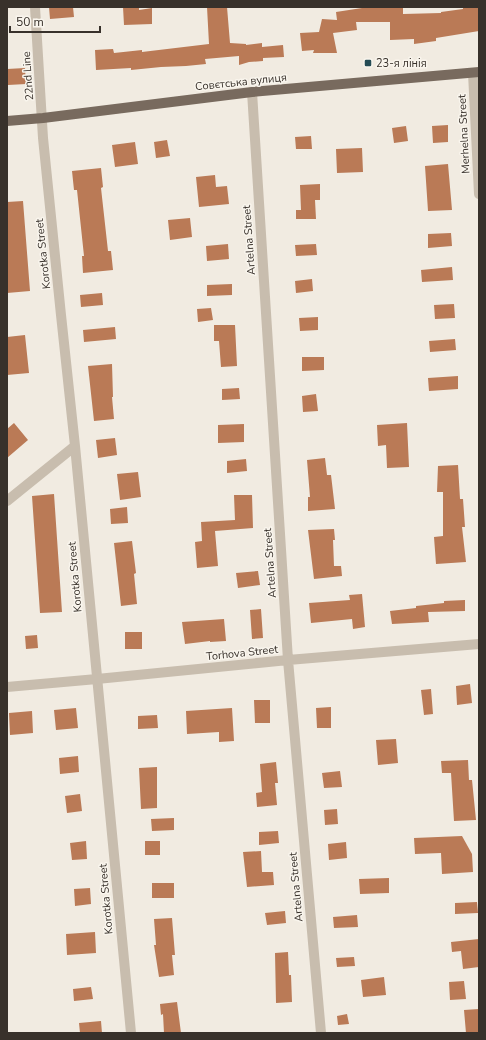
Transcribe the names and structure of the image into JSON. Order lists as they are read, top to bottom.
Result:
{
  "streets": {
    "main road": ["Совєтська вулиця"],
    "street": [
      "22nd Line",
      "Merhelna Street",
      "Artelna Street",
      "Korotka Street",
      "Torhova Street"
    ]
  },
  "crossings": [
    ["22nd Line", "Совєтська вулиця"],
    ["22nd Line", "Korotka Street"],
    ["Совєтська вулиця", "Merhelna Street"],
    ["Совєтська вулиця", "Artelna Street"],
    ["Совєтська вулиця", "Korotka Street"],
    ["Artelna Street", "Torhova Street"],
    ["Korotka Street", "Torhova Street"]
  ],
  "places": {
    "transit": ["23-я лінія"]
  },
  "scale_bar": "50 m"
}
